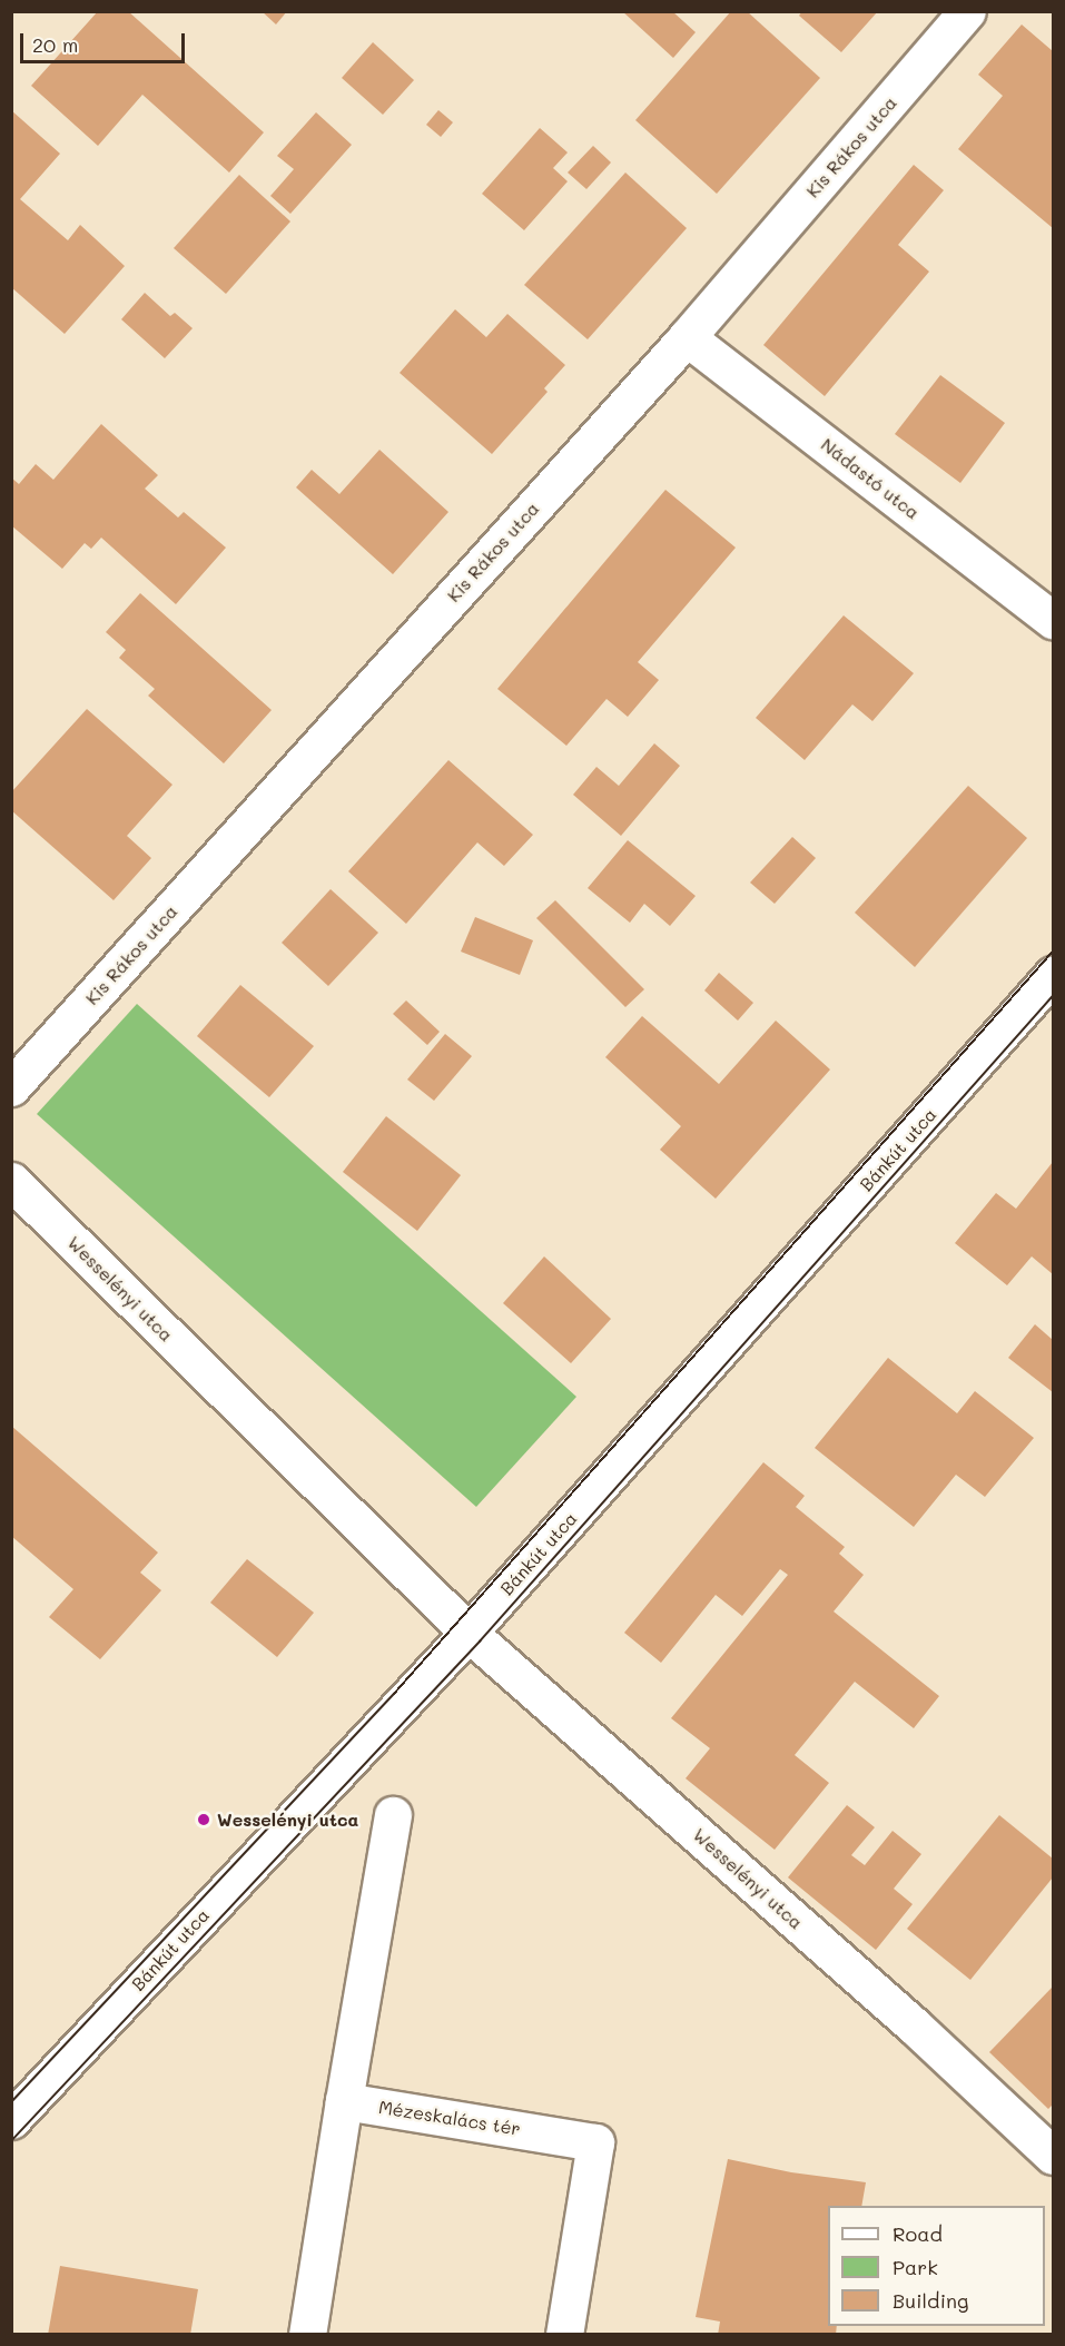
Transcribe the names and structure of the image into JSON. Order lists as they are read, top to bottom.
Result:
{
  "streets": {
    "street": [
      "Kis Rákos utca",
      "Nádastó utca",
      "Bánkút utca",
      "Wesselényi utca",
      "Mézeskalács tér"
    ]
  },
  "crossings": [
    ["Kis Rákos utca", "Nádastó utca"],
    ["Bánkút utca", "Wesselényi utca"]
  ],
  "places": ["Wesselényi utca"],
  "legend": ["Road", "Park", "Building"],
  "scale_bar": "20 m"
}
